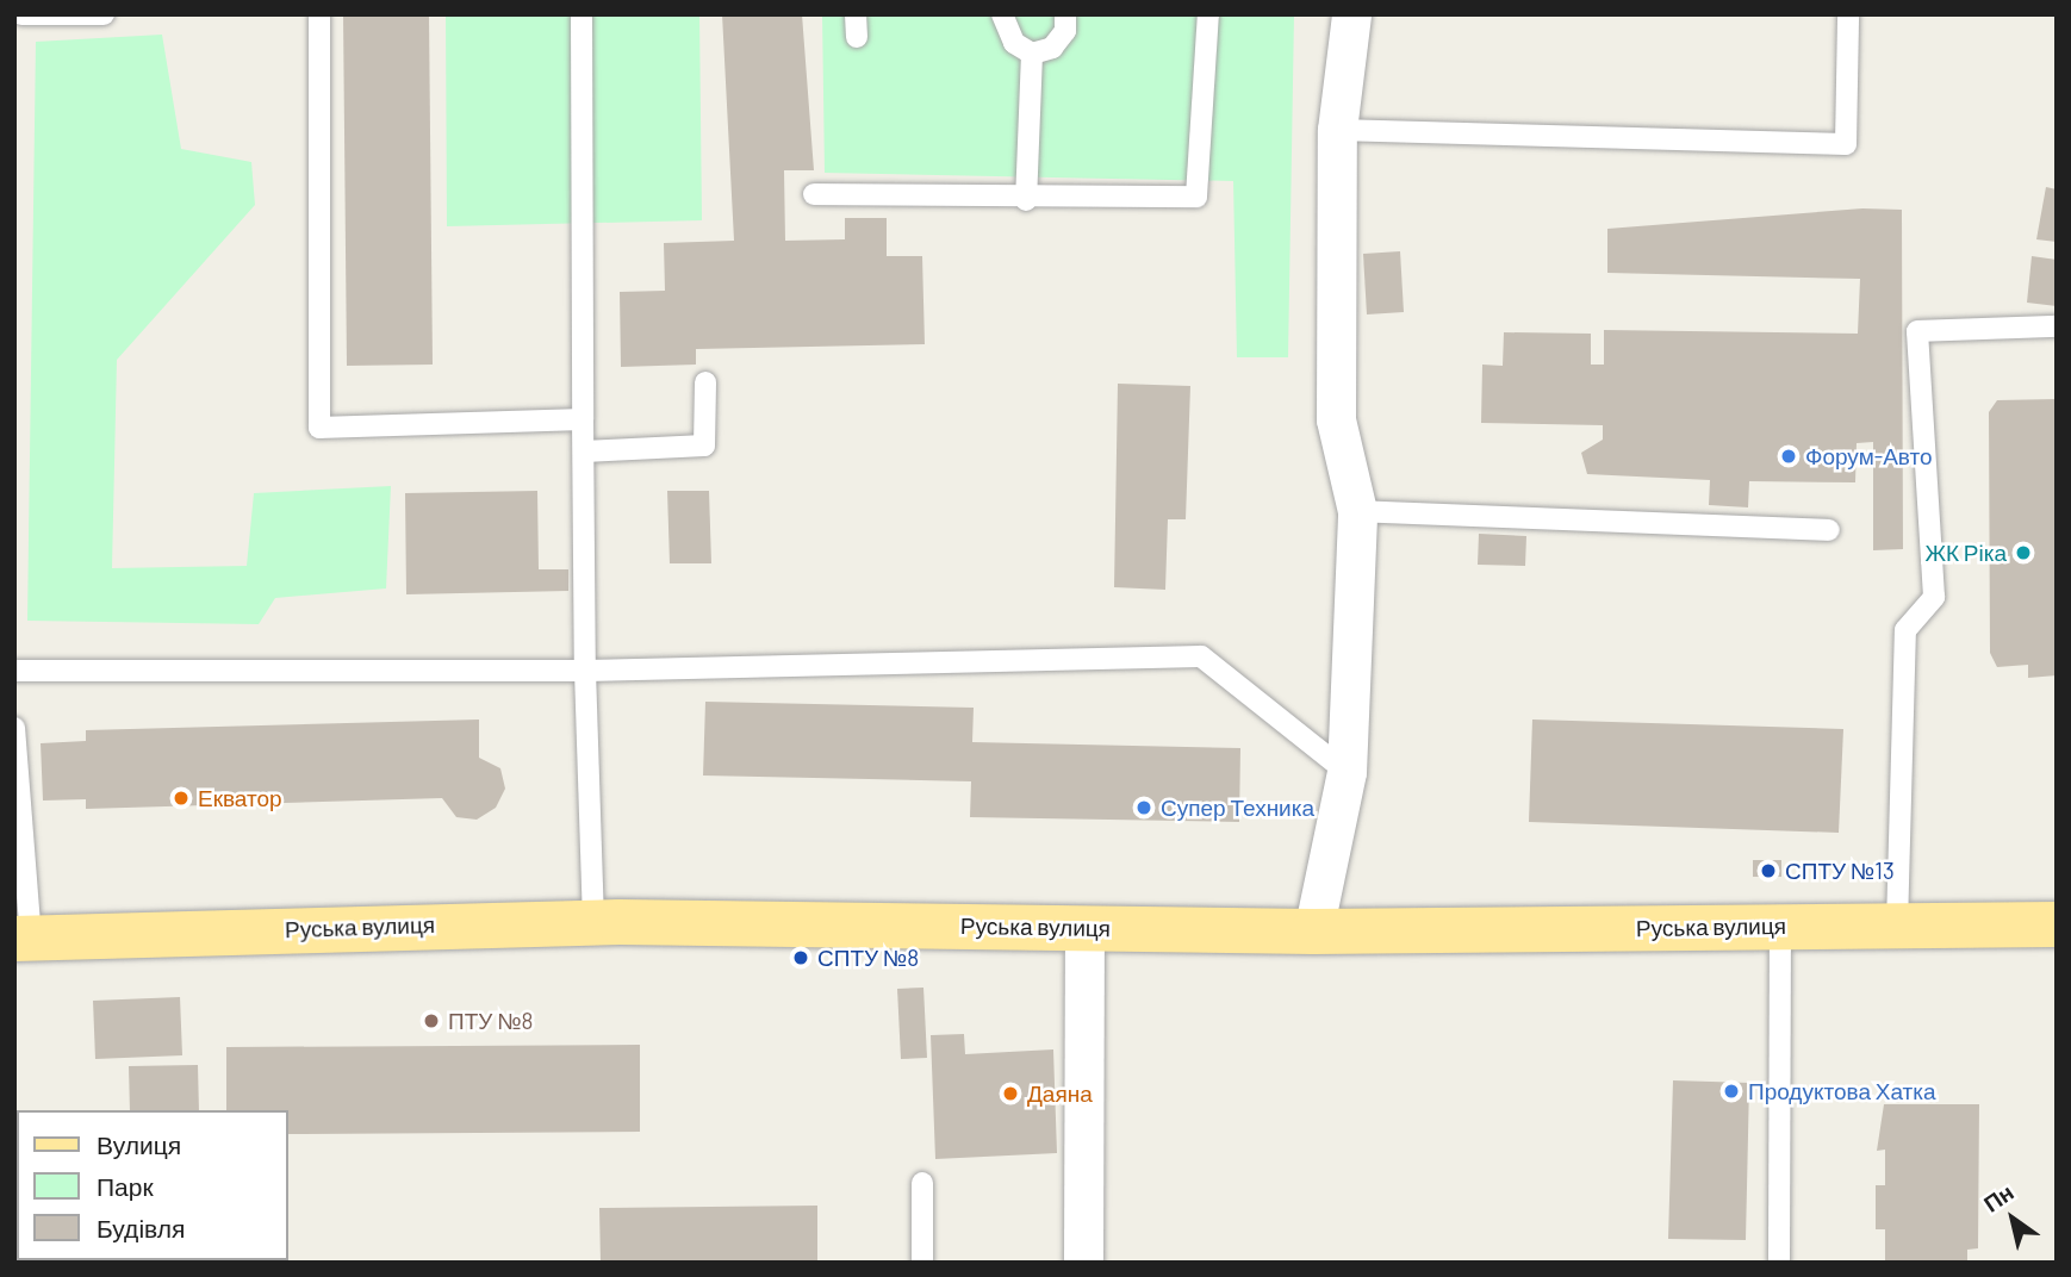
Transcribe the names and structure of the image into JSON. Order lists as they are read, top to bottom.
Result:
{
  "streets": {
    "main road": ["Руська вулиця"]
  },
  "places": [
    "Форум-Авто",
    "ЖК Ріка",
    "Екватор",
    "Супер Техника",
    "СПТУ №13",
    "СПТУ №8",
    "ПТУ №8",
    "Продуктова Хатка",
    "Даяна"
  ],
  "legend": ["Вулиця", "Парк", "Будівля"],
  "north": "top left"
}
